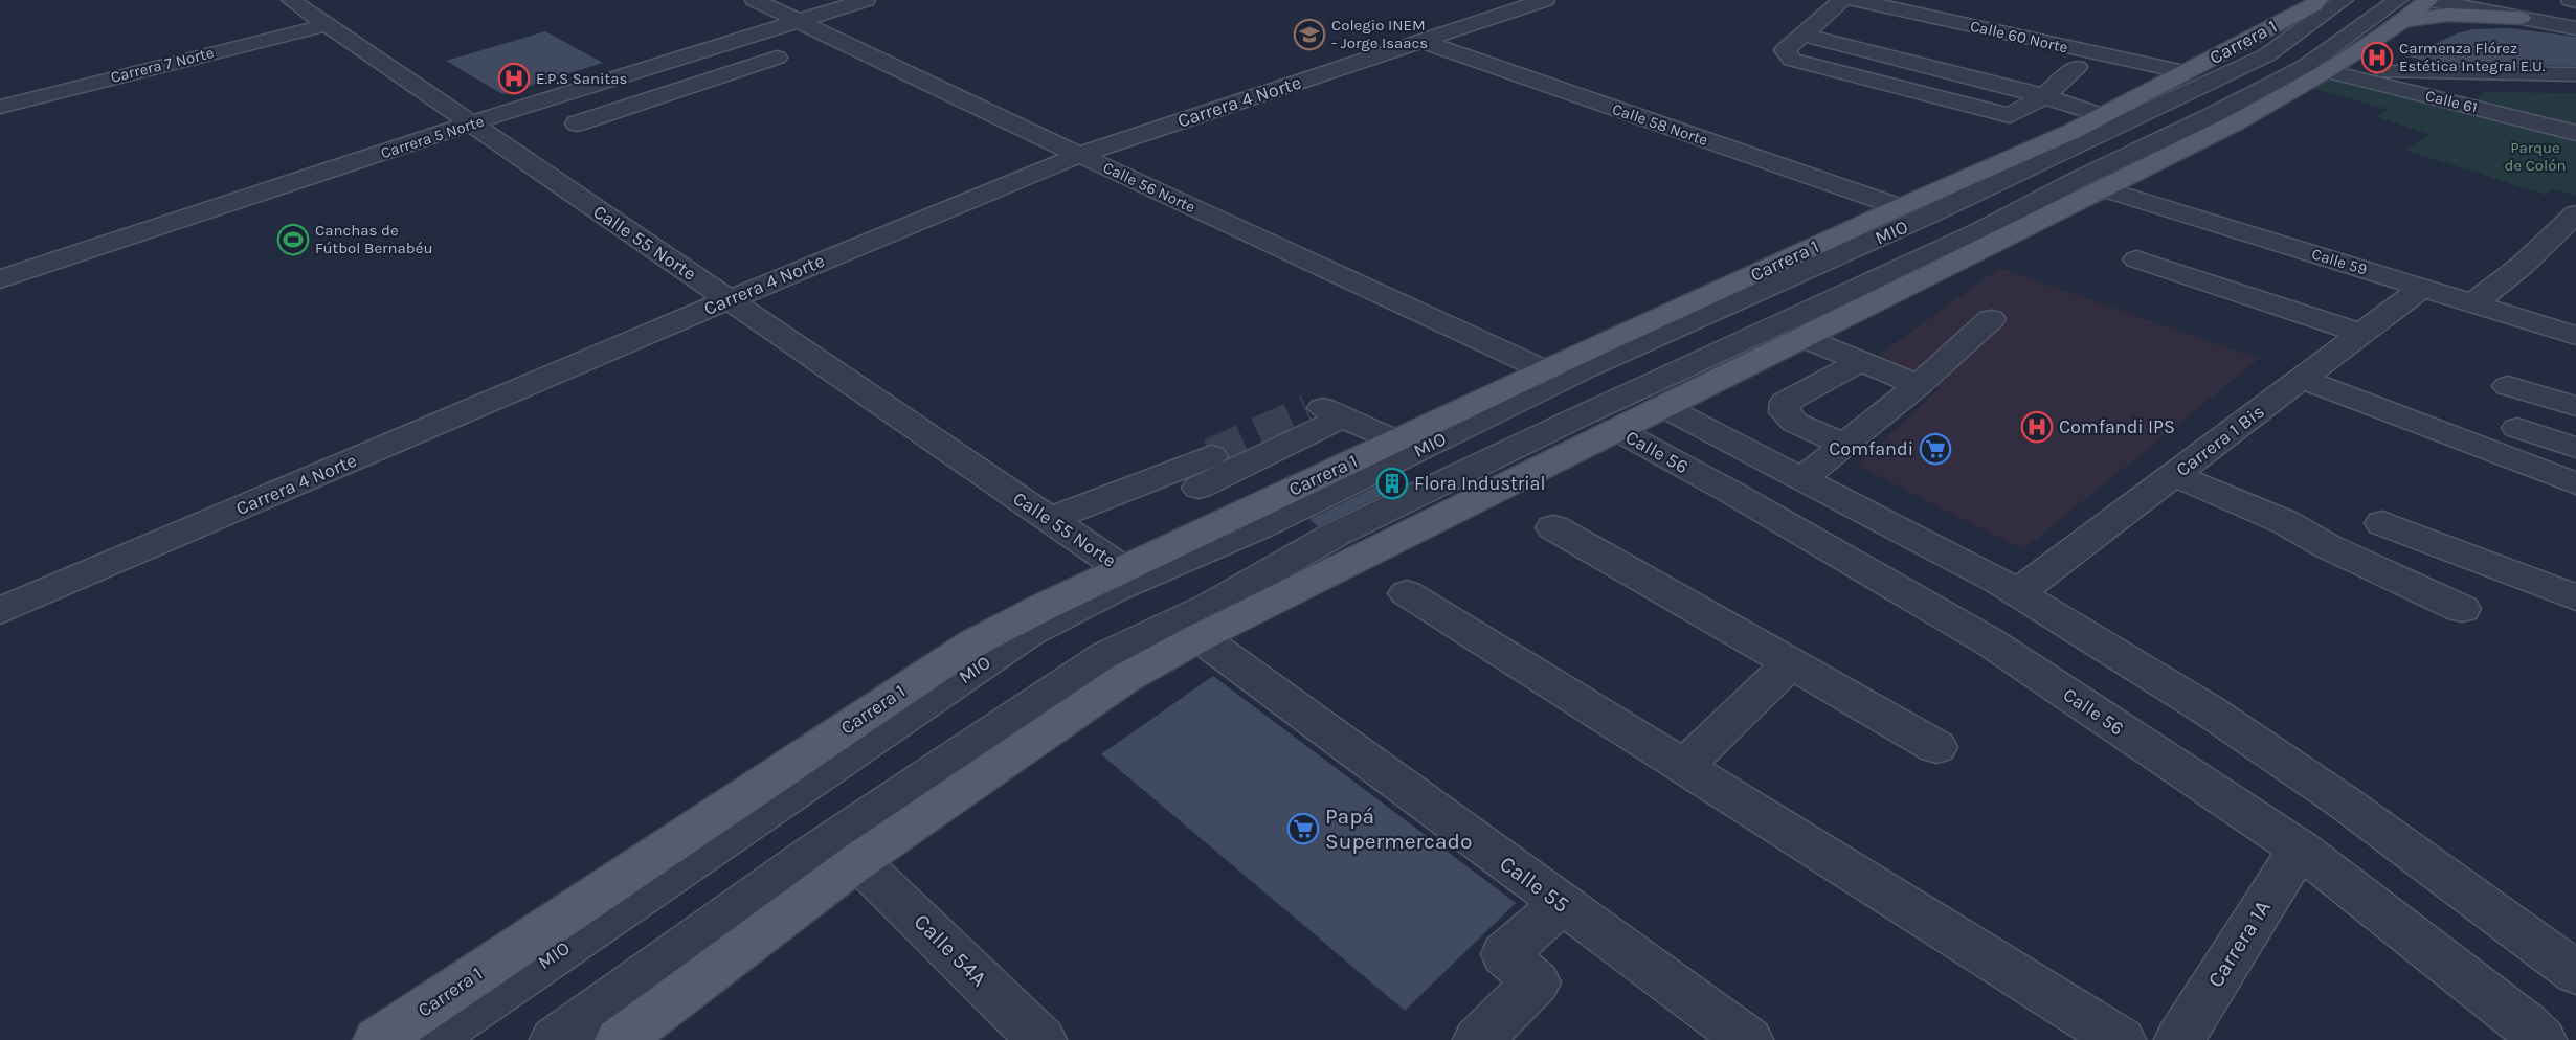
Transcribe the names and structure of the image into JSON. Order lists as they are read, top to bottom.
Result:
{
  "streets": {
    "main road": ["Carrera 1"],
    "street": [
      "Calle 60 Norte",
      "Carrera 7 Norte",
      "Carrera 4 Norte",
      "Calle 61",
      "Calle 58 Norte",
      "Carrera 5 Norte",
      "Calle 56 Norte",
      "MIO",
      "Calle 55 Norte",
      "Calle 59",
      "Carrera 1 Bis",
      "Calle 56",
      "Calle 55",
      "Carrera 1A",
      "Calle 54A"
    ]
  },
  "crossings": [
    ["Calle 60 Norte", "Carrera 1"],
    ["Carrera 1", "Calle 58 Norte"],
    ["Carrera 1", "Calle 56 Norte"],
    ["Carrera 1", "Calle 55 Norte"],
    ["Carrera 7 Norte", "Calle 55 Norte"],
    ["Carrera 4 Norte", "Calle 58 Norte"],
    ["Carrera 4 Norte", "Calle 56 Norte"],
    ["Carrera 4 Norte", "Calle 55 Norte"],
    ["Carrera 5 Norte", "Calle 56 Norte"],
    ["Carrera 5 Norte", "Calle 55 Norte"],
    ["Calle 59", "Carrera 1 Bis"],
    ["Calle 56", "Carrera 1A"]
  ],
  "parks": ["Parque de Colón"],
  "places": {
    "school or university": ["Colegio INEM - Jorge Isaacs"],
    "hospital": ["Carmenza Flórez Estética Integral E.U.", "E.P.S Sanitas", "Comfandi IPS"],
    "sports": ["Canchas de Fútbol Bernabéu"],
    "supermarket": ["Comfandi", "Papá Supermercado"],
    "building": ["Flora Industrial"]
  }
}
